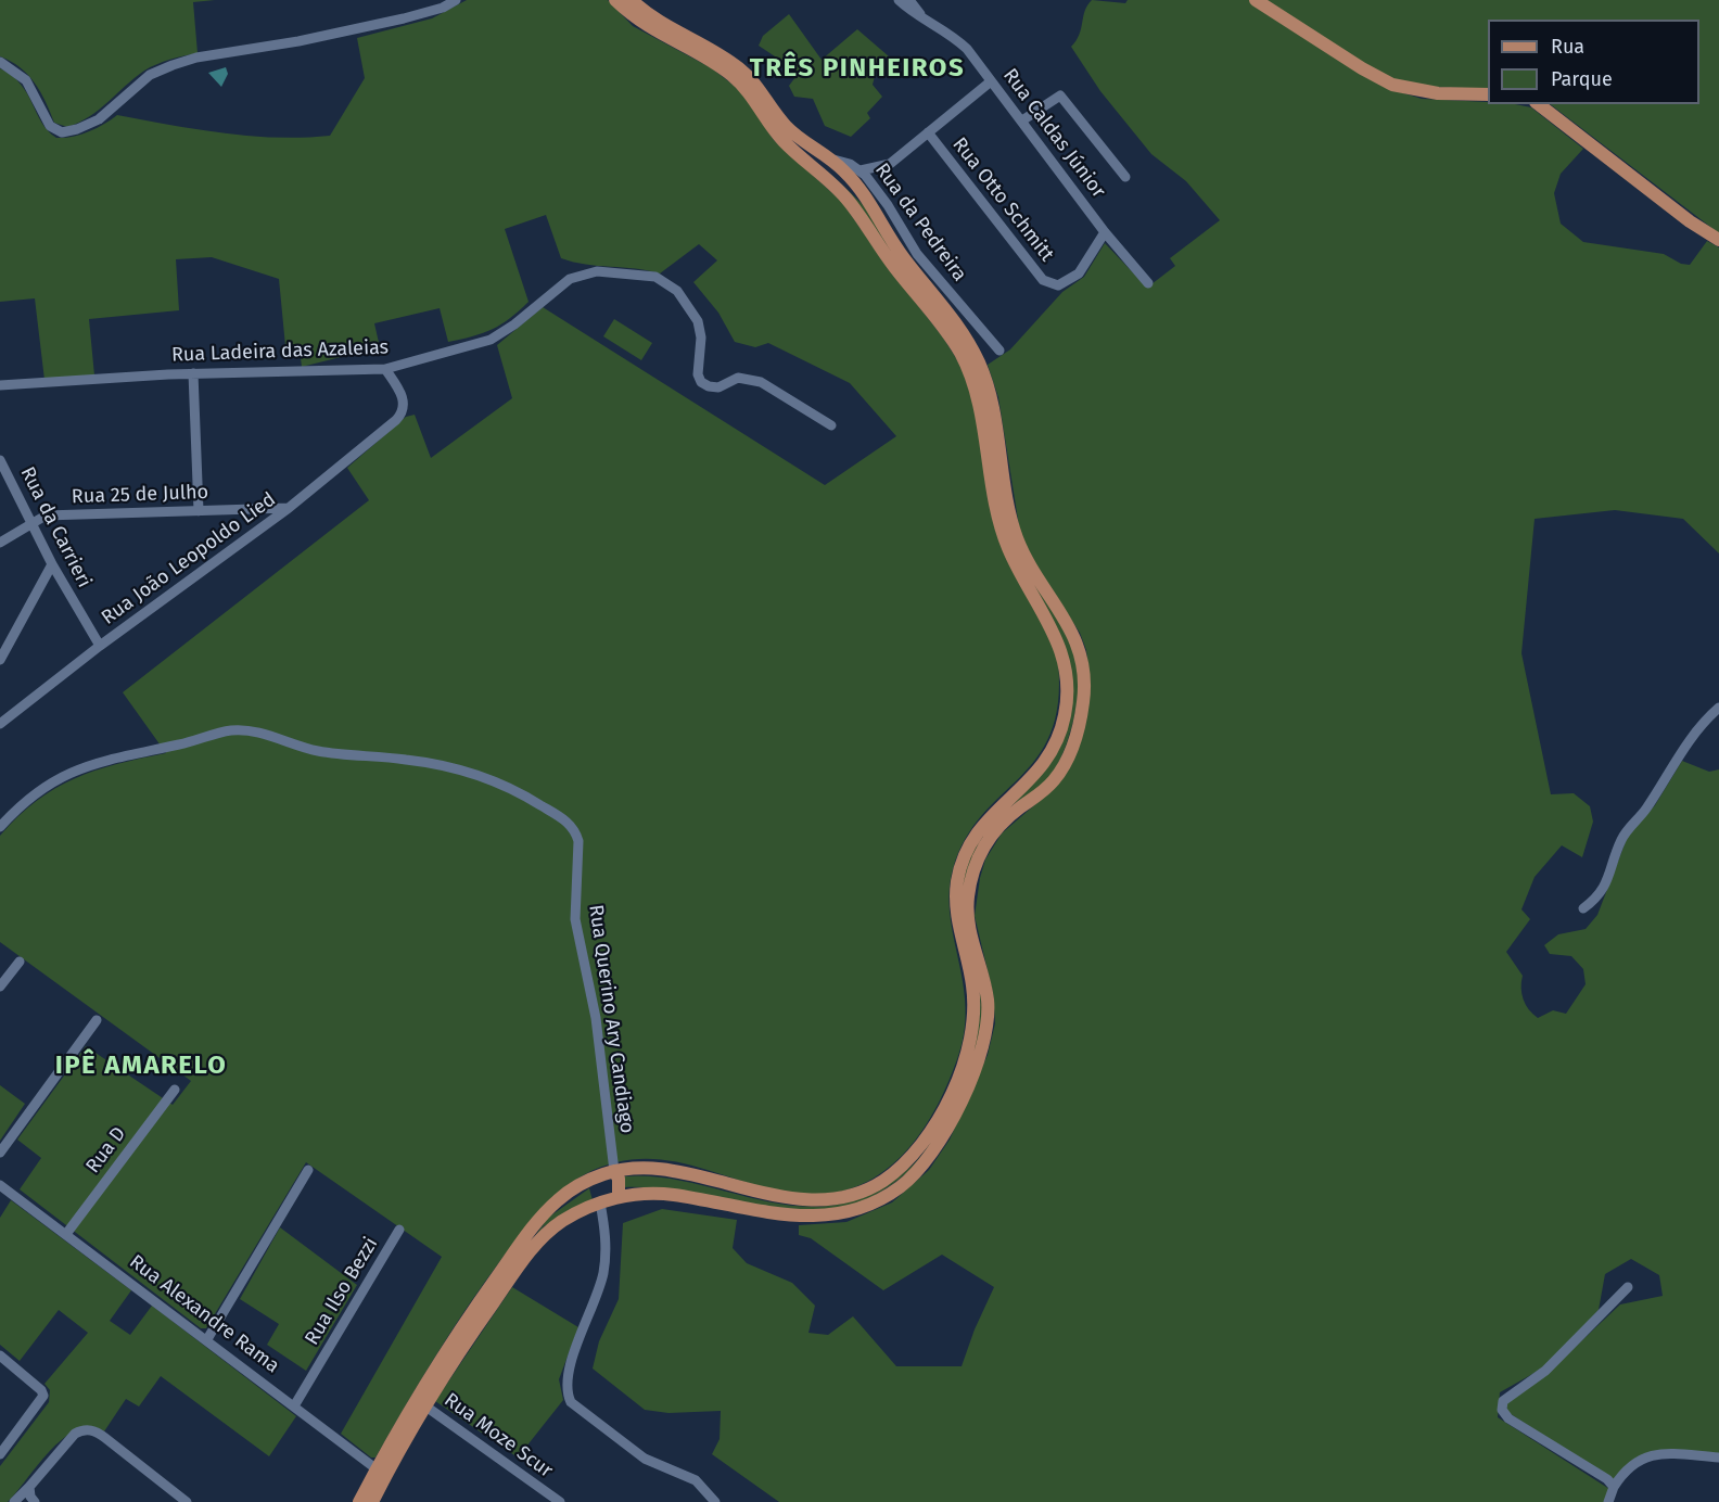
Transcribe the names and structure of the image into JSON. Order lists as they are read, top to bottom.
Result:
{
  "streets": {
    "street": [
      "Rua Caldas Júnior",
      "Rua Otto Schmitt",
      "Rua da Pedreira",
      "Rua Ladeira das Azaleias",
      "Rua 25 de Julho",
      "Rua da Carrieri",
      "Rua João Leopoldo Lied",
      "Rua Querino Ary Candiago",
      "Rua D",
      "Rua Ilso Bezzi",
      "Rua Alexandre Rama",
      "Rua Moze Scur"
    ]
  },
  "crossings": [
    ["Rua Caldas Júnior", "Rua Otto Schmitt"],
    ["Rua Ladeira das Azaleias", "Rua João Leopoldo Lied"],
    ["Rua 25 de Julho", "Rua da Carrieri"],
    ["Rua 25 de Julho", "Rua João Leopoldo Lied"],
    ["Rua da Carrieri", "Rua João Leopoldo Lied"],
    ["Rua D", "Rua Alexandre Rama"],
    ["Rua Ilso Bezzi", "Rua Alexandre Rama"]
  ],
  "districts": ["TRÊS PINHEIROS", "IPÊ AMARELO"],
  "legend": ["Rua", "Parque"]
}
